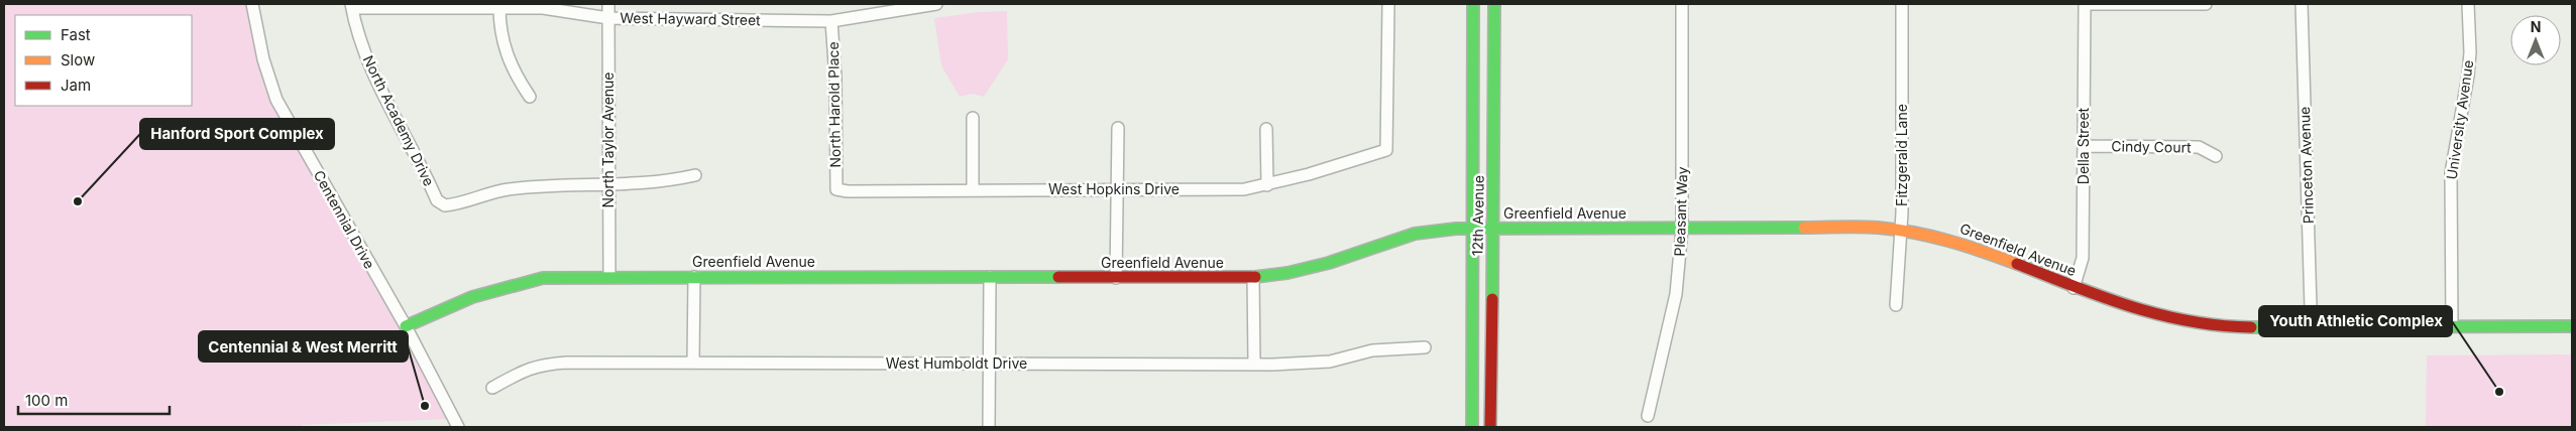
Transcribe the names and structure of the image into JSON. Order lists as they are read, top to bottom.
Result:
{
  "streets": {
    "street": [
      "West Hayward Street",
      "North Harold Place",
      "University Avenue",
      "North Academy Drive",
      "North Taylor Avenue",
      "Della Street",
      "Cindy Court",
      "Fitzgerald Lane",
      "Princeton Avenue",
      "West Hopkins Drive",
      "Pleasant Way",
      "Greenfield Avenue",
      "12th Avenue",
      "Centennial Drive",
      "West Humboldt Drive"
    ]
  },
  "crossings": [
    ["West Hayward Street", "North Harold Place"],
    ["West Hayward Street", "North Academy Drive"],
    ["West Hayward Street", "North Taylor Avenue"],
    ["North Harold Place", "West Hopkins Drive"],
    ["University Avenue", "Greenfield Avenue"],
    ["North Academy Drive", "North Taylor Avenue"],
    ["North Taylor Avenue", "Greenfield Avenue"],
    ["Della Street", "Cindy Court"],
    ["Della Street", "Greenfield Avenue"],
    ["Fitzgerald Lane", "Greenfield Avenue"],
    ["Princeton Avenue", "Greenfield Avenue"],
    ["Pleasant Way", "Greenfield Avenue"],
    ["Greenfield Avenue", "12th Avenue"],
    ["Greenfield Avenue", "Centennial Drive"]
  ],
  "places": ["Hanford Sport Complex", "Youth Athletic Complex", "Centennial & West Merritt"],
  "legend": ["Fast", "Slow", "Jam"],
  "scale_bar": "100 m",
  "north": "top"
}
